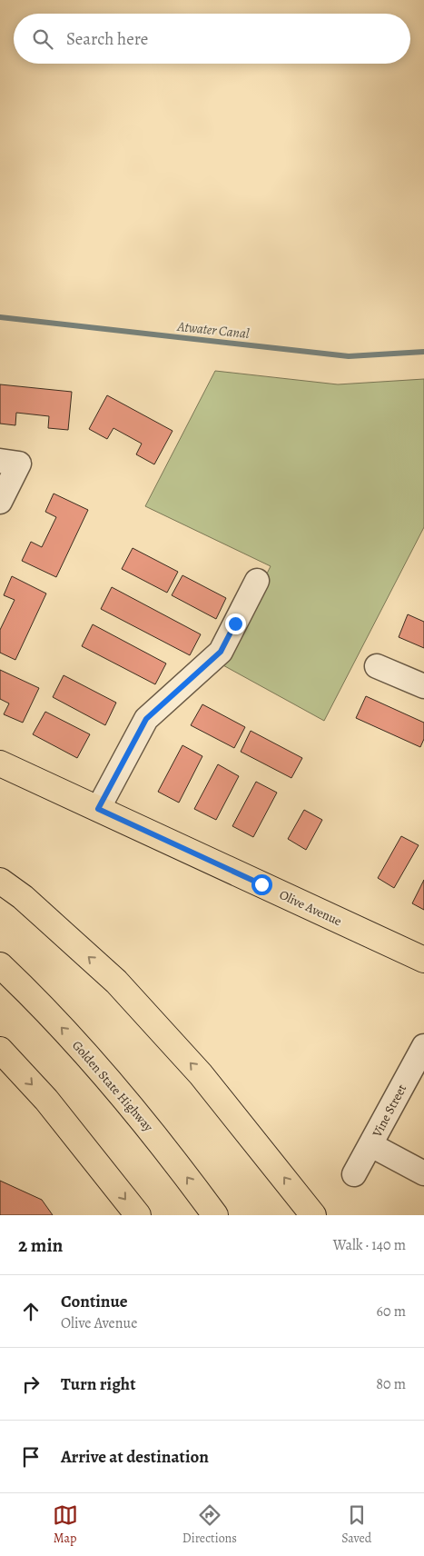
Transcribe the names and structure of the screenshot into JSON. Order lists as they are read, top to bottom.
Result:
{
  "streets": {
    "main road": ["Olive Avenue", "Golden State Highway"],
    "street": ["Vine Street"]
  },
  "water": ["Atwater Canal"],
  "page": {
    "search": "Search here",
    "heading": ["2 min", "Walk · 140 m"],
    "list": [
      ["Continue", "Olive Avenue", "60 m"],
      ["Turn right", "80 m"],
      "Arrive at destination"
    ],
    "nav": ["Map", "Directions", "Saved"]
  }
}
